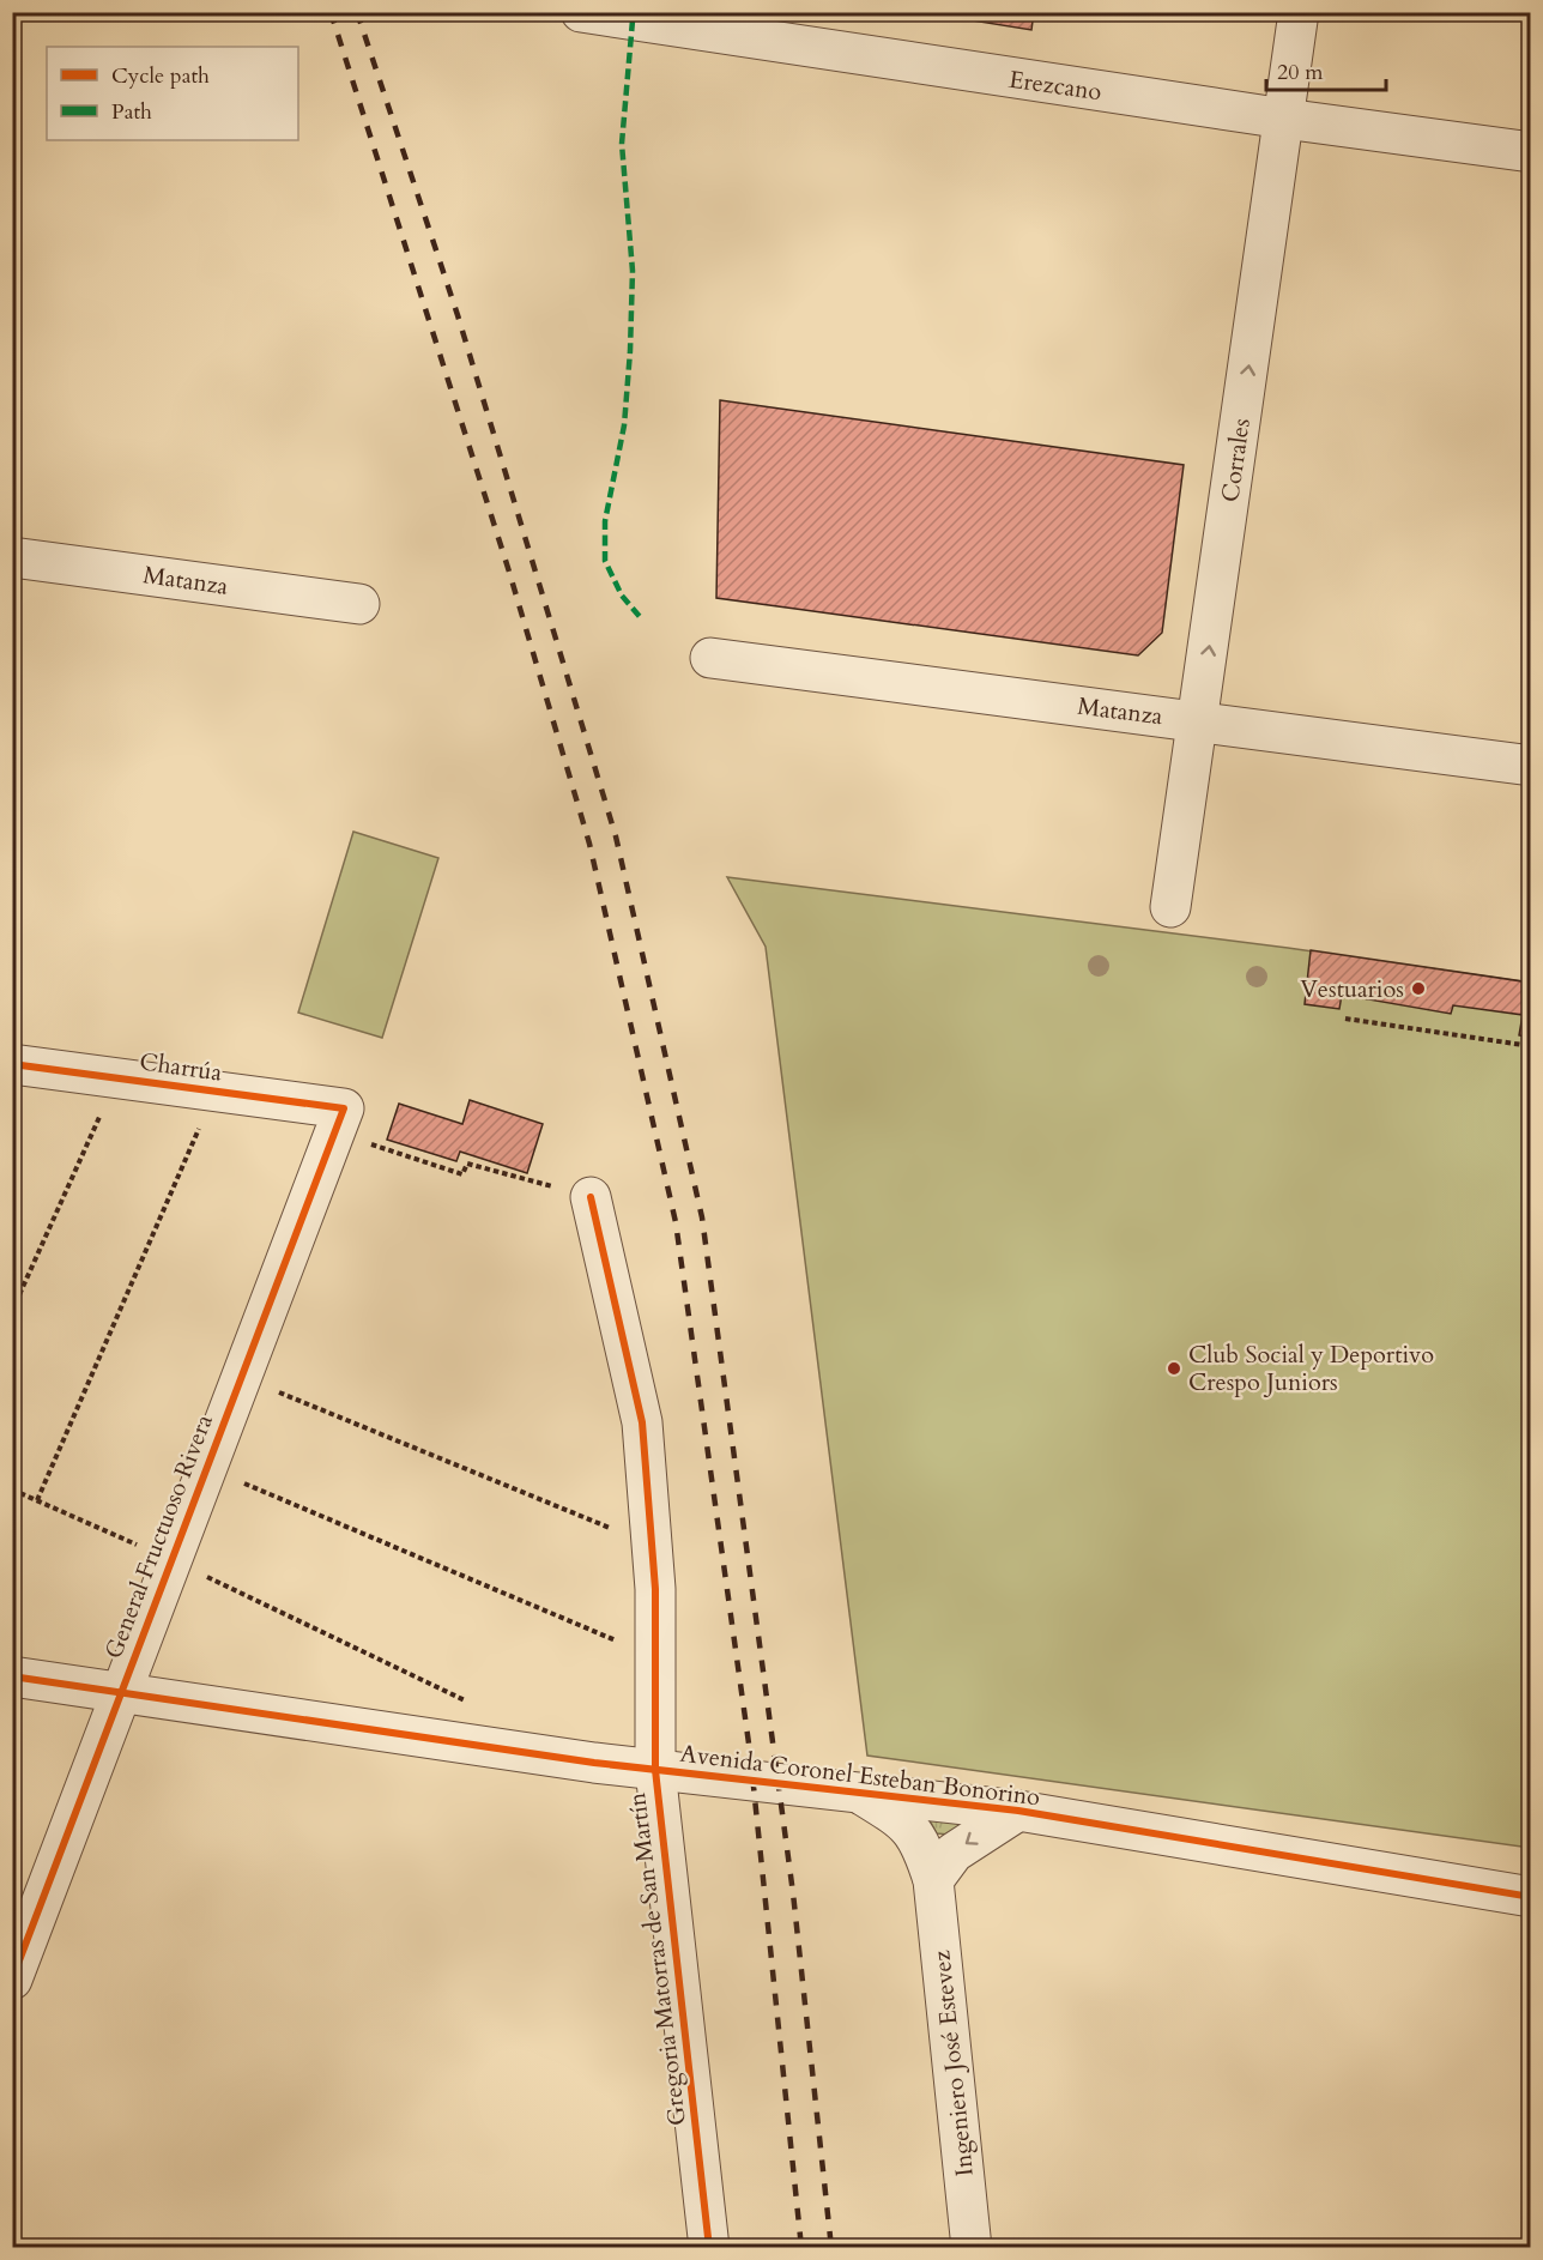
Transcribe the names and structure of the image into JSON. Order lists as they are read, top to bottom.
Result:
{
  "streets": {
    "street": [
      "Erezcano",
      "Corrales",
      "Matanza",
      "Charrúa",
      "General Fructuoso Rivera",
      "Avenida Coronel Esteban Bonorino",
      "Gregoria Matorras de San Martín",
      "Ingeniero José Estevez"
    ]
  },
  "crossings": [
    ["Erezcano", "Corrales"],
    ["Corrales", "Matanza"],
    ["Charrúa", "General Fructuoso Rivera"],
    ["General Fructuoso Rivera", "Avenida Coronel Esteban Bonorino"],
    ["Avenida Coronel Esteban Bonorino", "Gregoria Matorras de San Martín"],
    ["Avenida Coronel Esteban Bonorino", "Ingeniero José Estevez"]
  ],
  "one_way": ["Corrales"],
  "places": ["Vestuarios", "Club Social y Deportivo Crespo Juniors"],
  "legend": ["Cycle path", "Path"],
  "scale_bar": "20 m"
}
